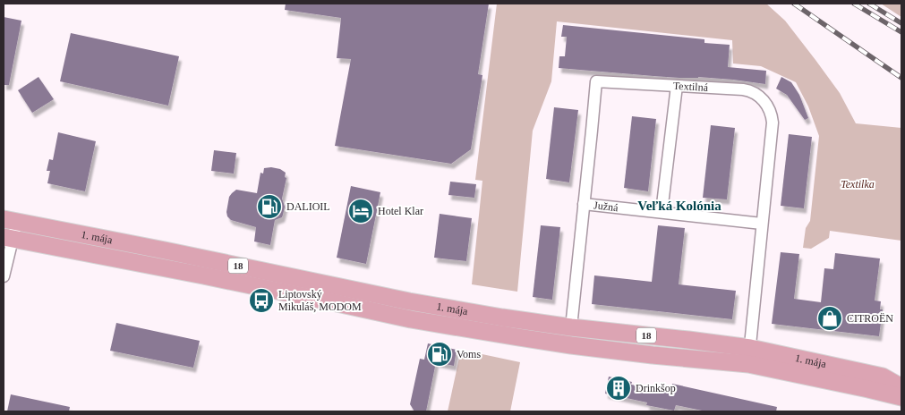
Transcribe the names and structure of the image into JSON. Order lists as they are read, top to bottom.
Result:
{
  "streets": {
    "main road": ["1. mája", "18"],
    "street": ["Textilná", "Južná"]
  },
  "crossings": [
    ["Textilná", "Južná"],
    ["Textilná", "1. mája"]
  ],
  "districts": ["Veľká Kolónia"],
  "parks": ["Textilka"],
  "places": {
    "fuel station": ["DALIOIL", "Voms"],
    "hotel": ["Hotel Klar"],
    "bus stop": ["Liptovský Mikuláš, MODOM"],
    "shop": ["CITROËN"],
    "building": ["Drinkšop"]
  }
}
